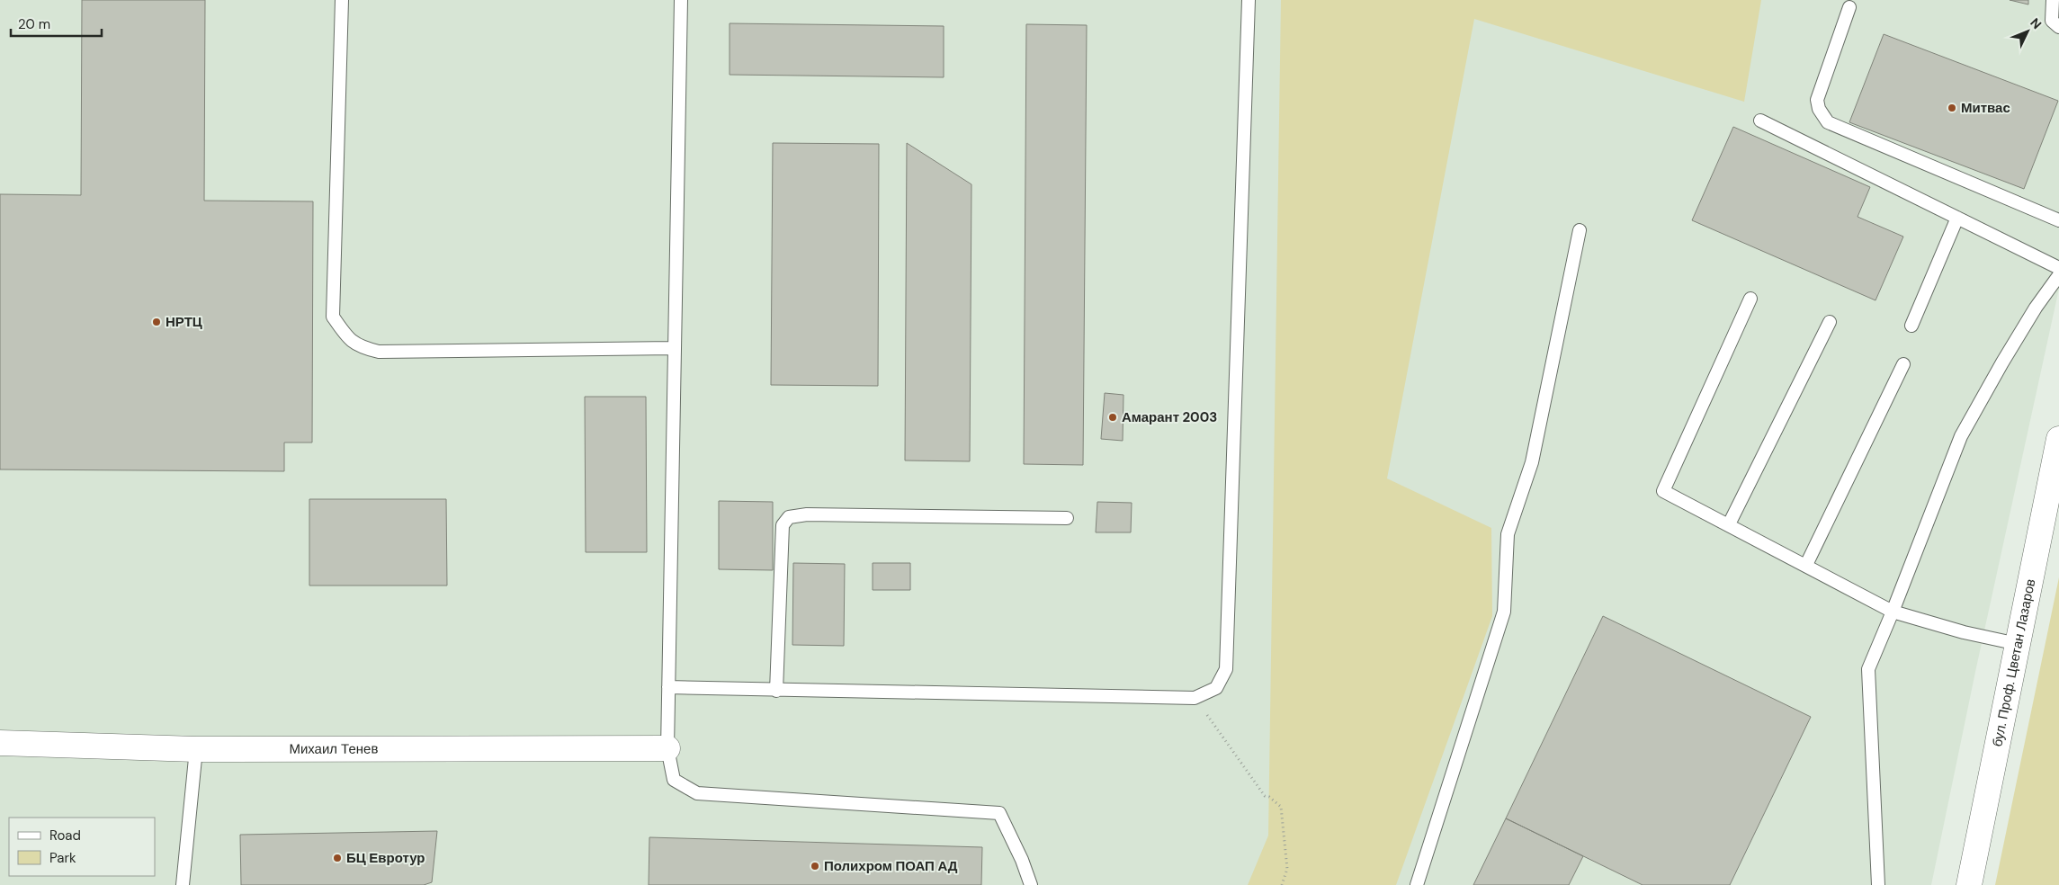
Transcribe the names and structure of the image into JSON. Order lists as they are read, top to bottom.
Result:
{
  "streets": {
    "street": ["бул. Проф. Цветан Лазаров", "Михаил Тенев"]
  },
  "places": [
    "Митвас",
    "НРТЦ",
    "Амарант 2003",
    "БЦ Евротур",
    "Полихром ПОАП АД"
  ],
  "legend": ["Road", "Park"],
  "scale_bar": "20 m",
  "north": "top right"
}
